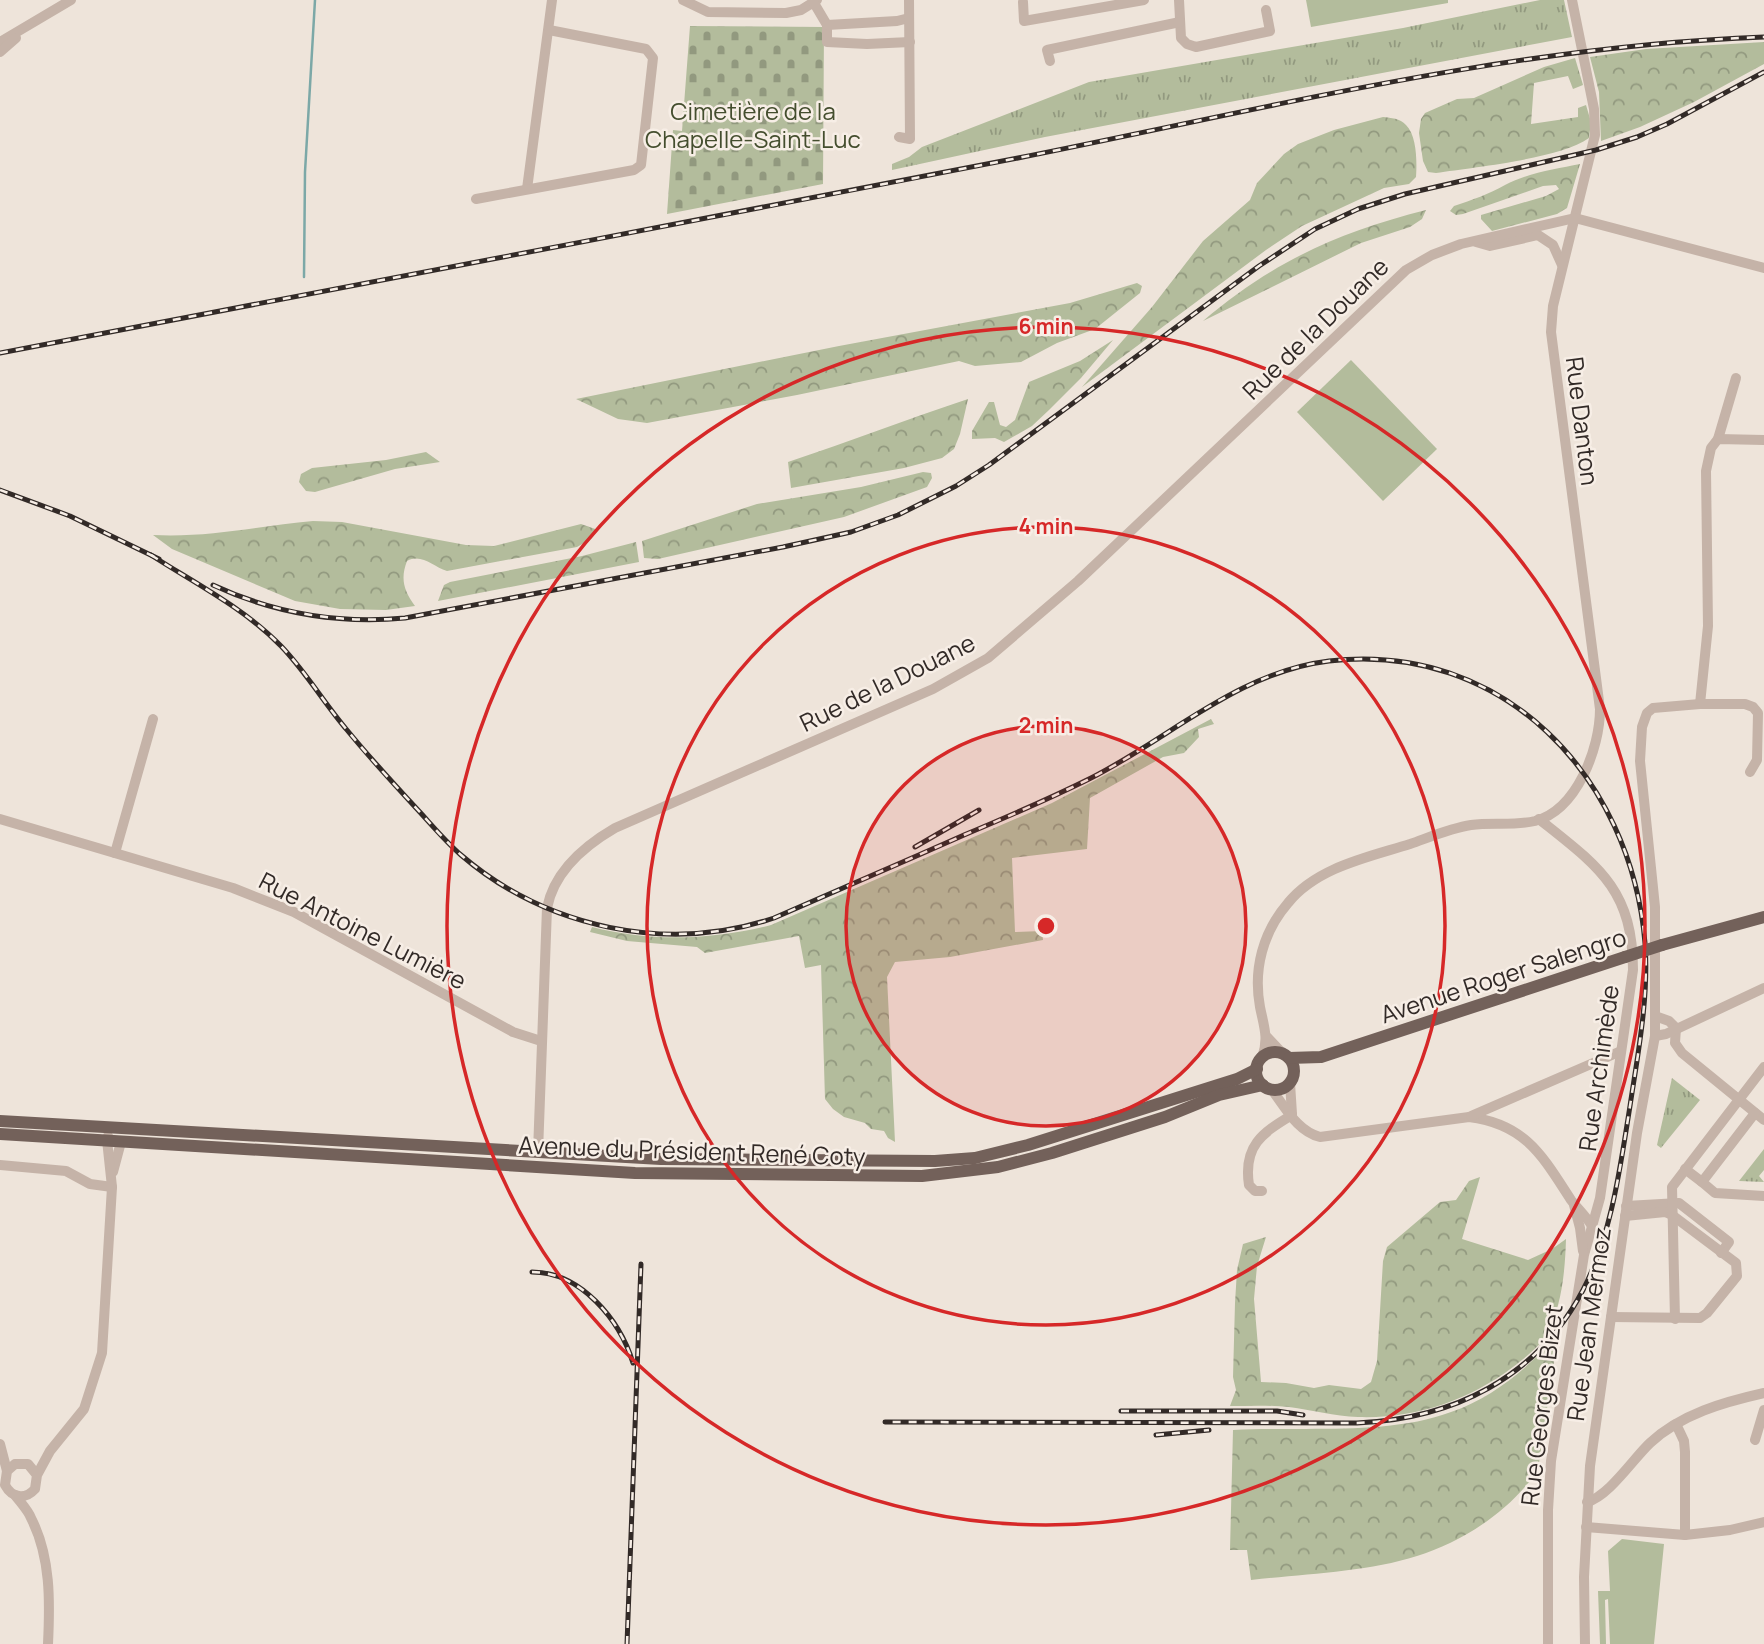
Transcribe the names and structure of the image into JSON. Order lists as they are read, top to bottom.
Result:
{
  "streets": {
    "main road": ["Avenue Roger Salengro", "Avenue du Président René Coty"],
    "street": [
      "Rue de la Douane",
      "Rue Danton",
      "Rue Antoine Lumière",
      "Rue Archimède",
      "Rue Jean Mermoz",
      "Rue Georges Bizet"
    ]
  },
  "crossings": [
    ["Rue de la Douane", "Rue Danton"],
    ["Rue de la Douane", "Rue Antoine Lumière"],
    ["Rue de la Douane", "Avenue du Président René Coty"],
    ["Rue Danton", "Rue Archimède"],
    ["Avenue Roger Salengro", "Avenue du Président René Coty"],
    ["Avenue Roger Salengro", "Rue Georges Bizet"],
    ["Rue Archimède", "Rue Georges Bizet"],
    ["Avenue du Président René Coty", "Rue Georges Bizet"]
  ],
  "parks": ["Cimetière de la Chapelle-Saint-Luc"],
  "rings": ["6 min", "4 min", "2 min"]
}
